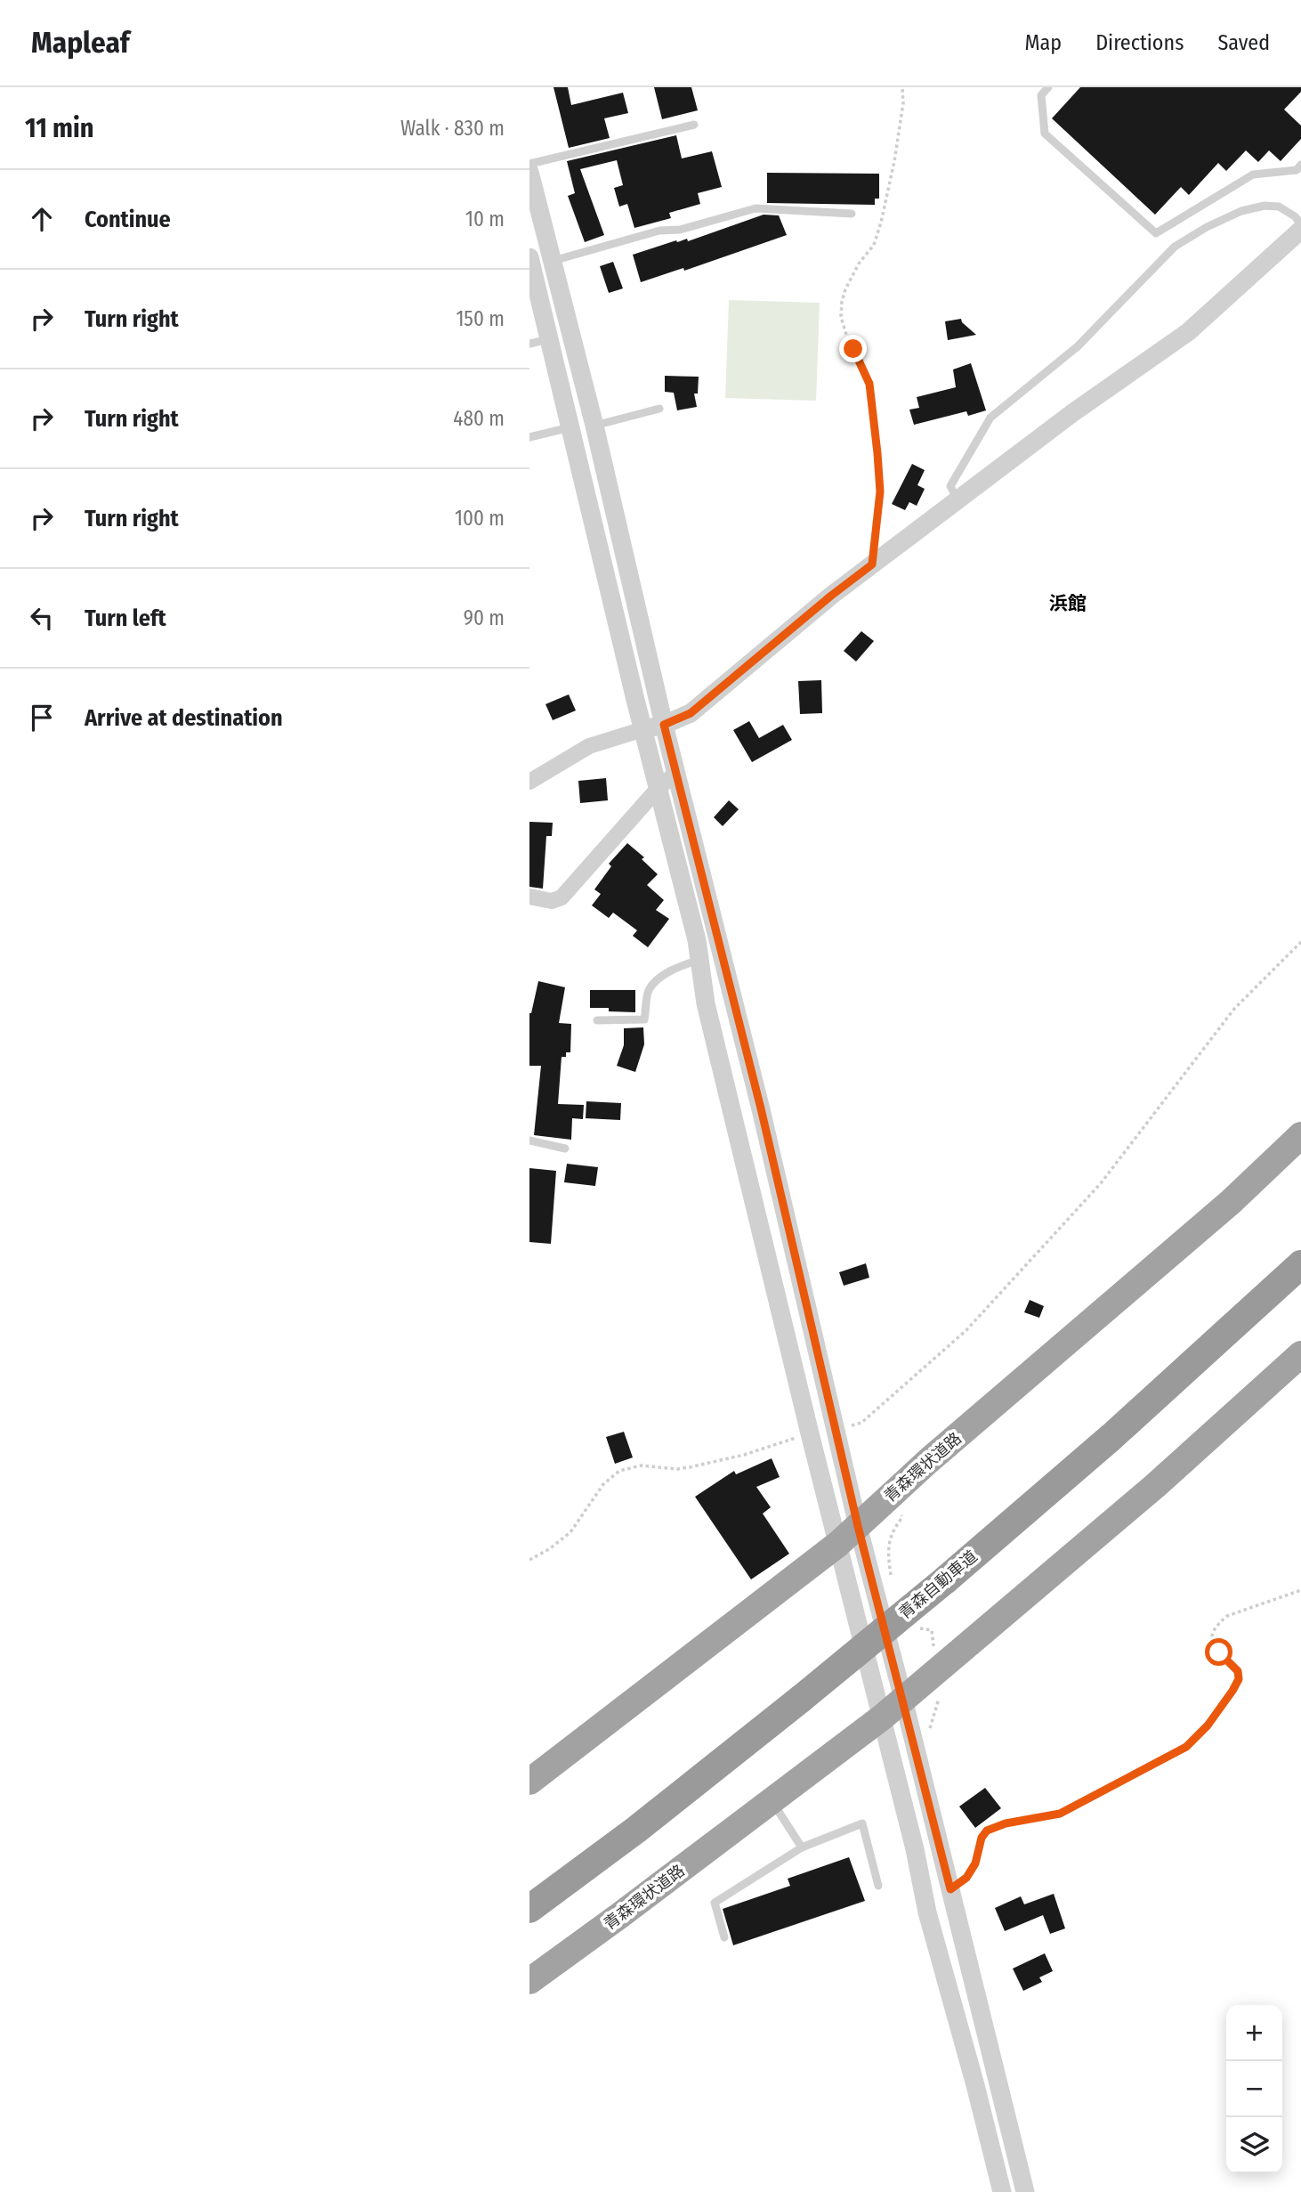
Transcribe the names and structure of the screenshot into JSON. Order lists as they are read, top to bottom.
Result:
{
  "streets": {
    "highway": ["青森環状道路", "青森自動車道"]
  },
  "districts": ["浜館"],
  "page": {
    "header": "Mapleaf",
    "nav": ["Map", "Directions", "Saved"],
    "heading": ["11 min", "Walk · 830 m"],
    "list": [
      ["Continue", "10 m"],
      ["Turn right", "150 m"],
      ["Turn right", "480 m"],
      ["Turn right", "100 m"],
      ["Turn left", "90 m"],
      "Arrive at destination"
    ],
    "map_buttons": ["+", "−"]
  }
}
